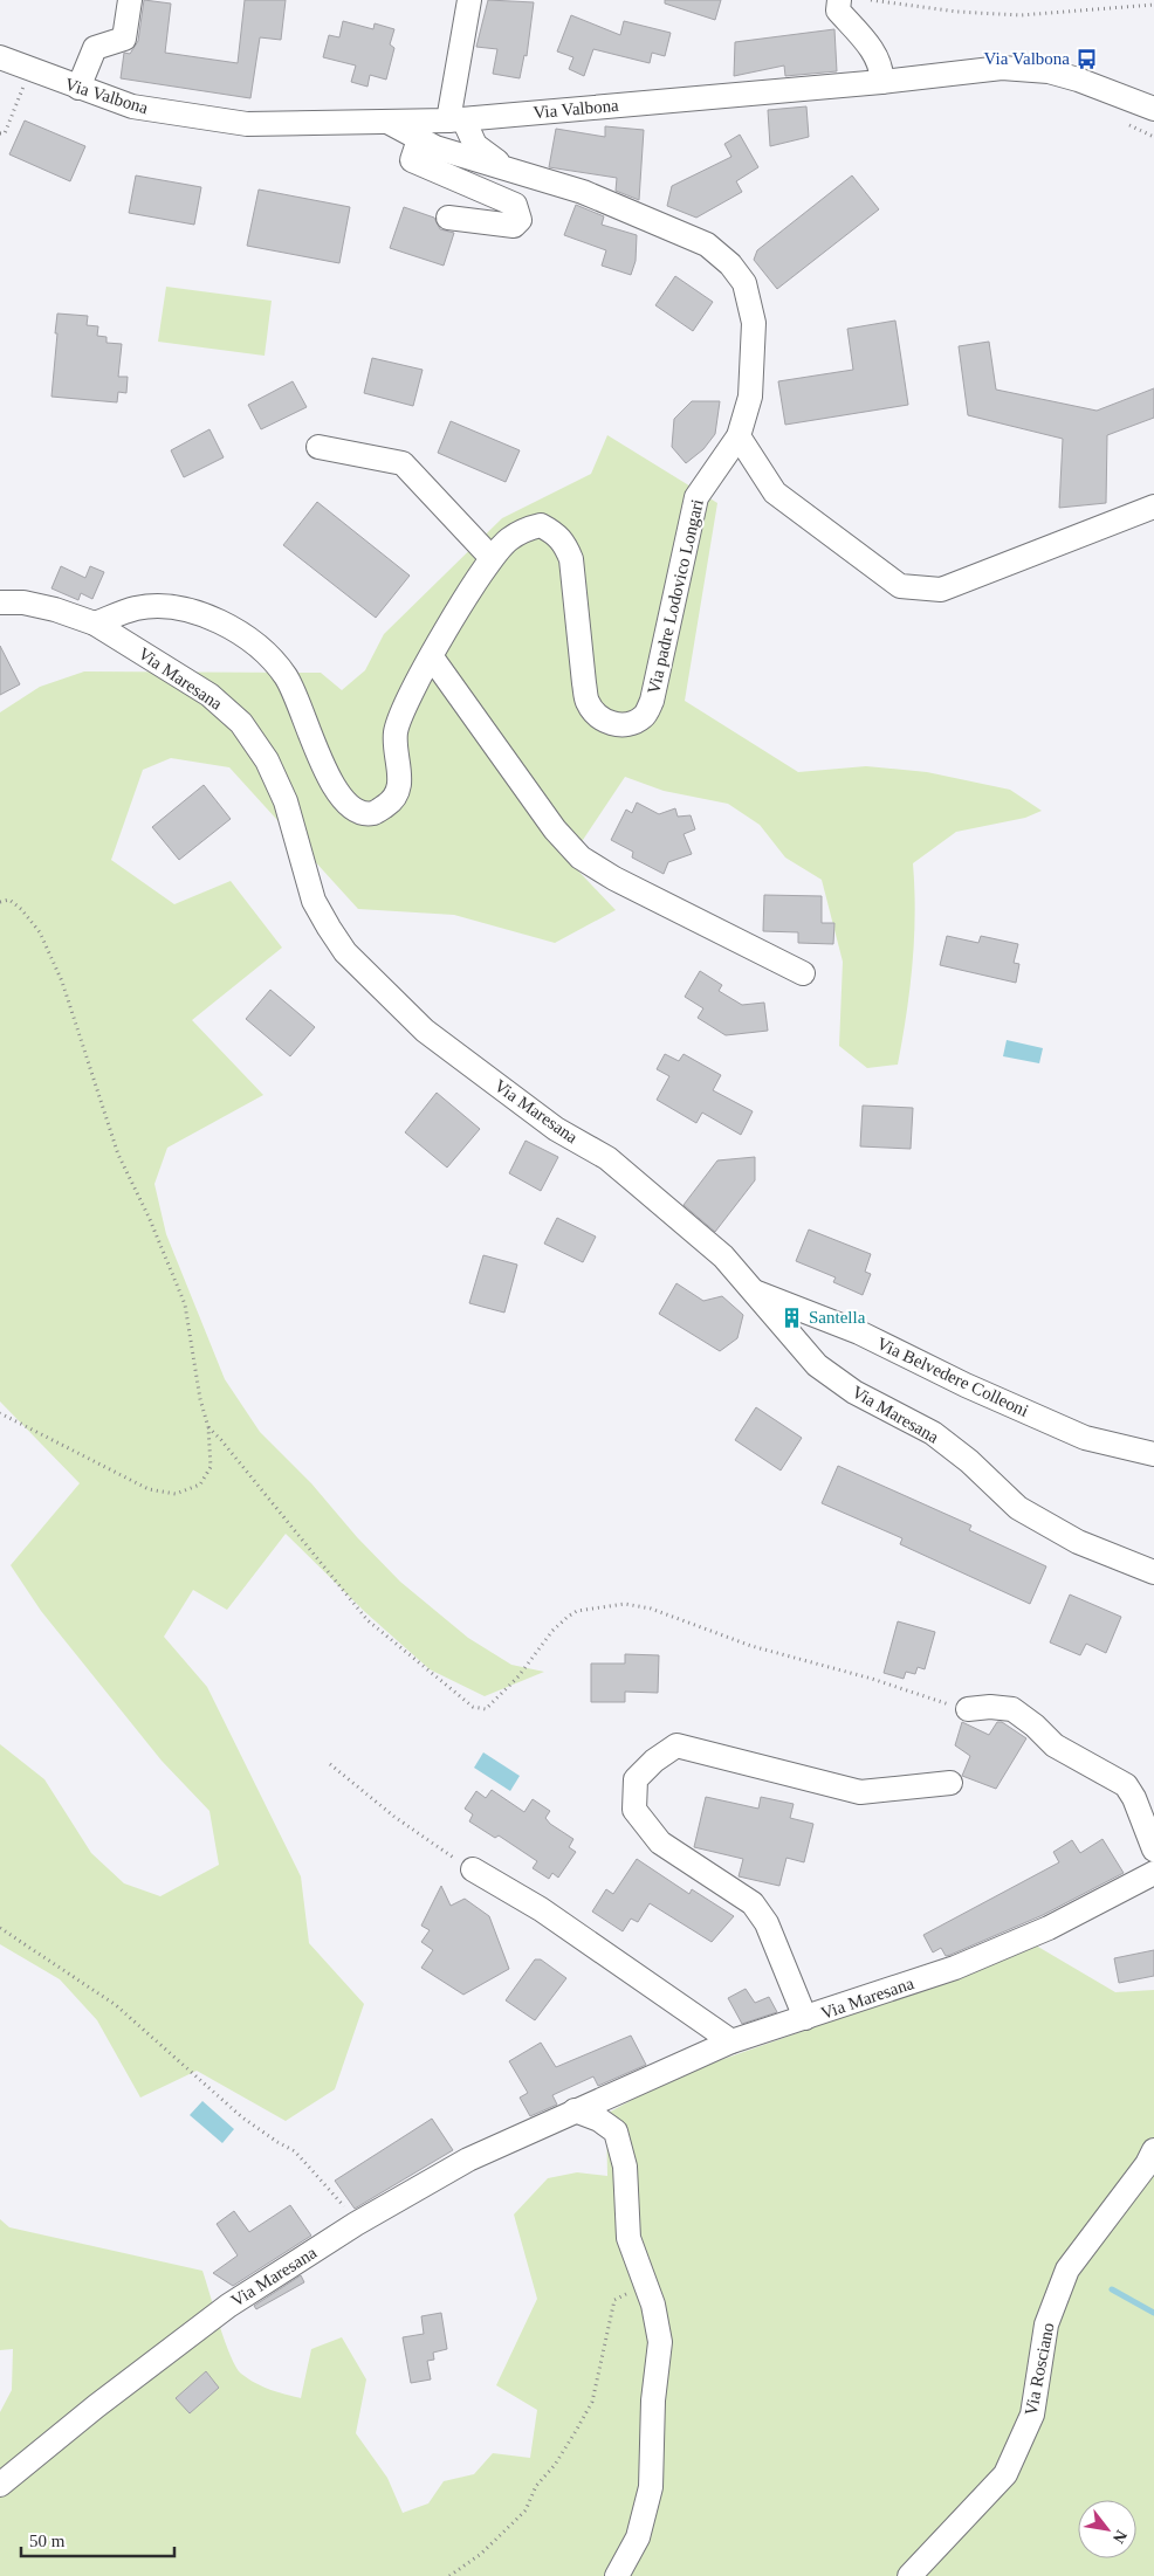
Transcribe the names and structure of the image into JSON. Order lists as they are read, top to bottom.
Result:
{
  "streets": {
    "street": [
      "Via Valbona",
      "Via padre Lodovico Longari",
      "Via Maresana",
      "Via Belvedere Colleoni",
      "Via Rosciano"
    ]
  },
  "crossings": [
    ["Via Valbona", "Via padre Lodovico Longari"],
    ["Via padre Lodovico Longari", "Via Maresana"],
    ["Via Maresana", "Via Belvedere Colleoni"]
  ],
  "places": {
    "bus stop": ["Via Valbona"],
    "building": ["Santella"]
  },
  "scale_bar": "50 m",
  "north": "bottom right"
}
